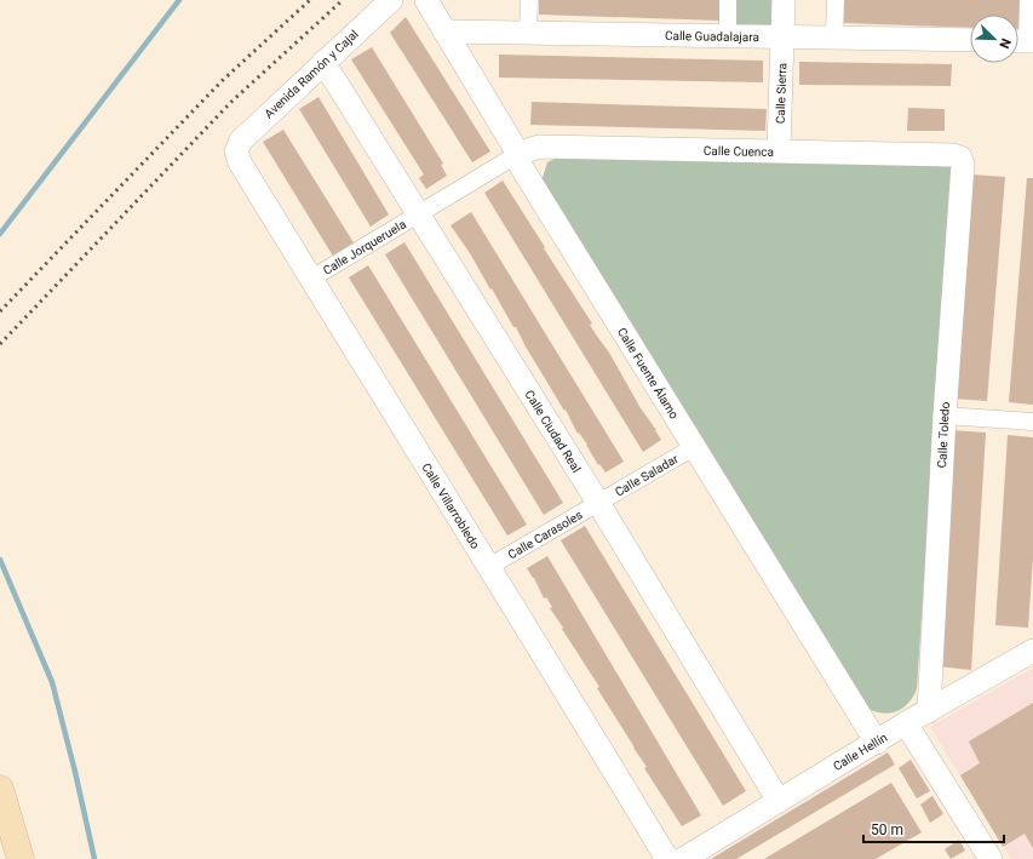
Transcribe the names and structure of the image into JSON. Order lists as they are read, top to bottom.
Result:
{
  "streets": {
    "street": [
      "Calle Guadalajara",
      "Avenida Ramón y Cajal",
      "Calle Sierra",
      "Calle Cuenca",
      "Calle Jorqueruela",
      "Calle Fuente Álamo",
      "Calle Ciudad Real",
      "Calle Toledo",
      "Calle Saladar",
      "Calle Villarrobledo",
      "Calle Carasoles",
      "Calle Hellín"
    ]
  },
  "crossings": [
    ["Calle Guadalajara", "Calle Sierra"],
    ["Calle Guadalajara", "Calle Fuente Álamo"],
    ["Avenida Ramón y Cajal", "Calle Ciudad Real"],
    ["Avenida Ramón y Cajal", "Calle Villarrobledo"],
    ["Calle Sierra", "Calle Cuenca"],
    ["Calle Cuenca", "Calle Jorqueruela"],
    ["Calle Cuenca", "Calle Fuente Álamo"],
    ["Calle Cuenca", "Calle Toledo"],
    ["Calle Jorqueruela", "Calle Fuente Álamo"],
    ["Calle Jorqueruela", "Calle Ciudad Real"],
    ["Calle Jorqueruela", "Calle Villarrobledo"],
    ["Calle Fuente Álamo", "Calle Saladar"],
    ["Calle Fuente Álamo", "Calle Hellín"],
    ["Calle Ciudad Real", "Calle Saladar"],
    ["Calle Ciudad Real", "Calle Carasoles"],
    ["Calle Ciudad Real", "Calle Hellín"],
    ["Calle Toledo", "Calle Hellín"],
    ["Calle Saladar", "Calle Carasoles"],
    ["Calle Villarrobledo", "Calle Carasoles"],
    ["Calle Villarrobledo", "Calle Hellín"]
  ],
  "scale_bar": "50 m",
  "north": "bottom right"
}
